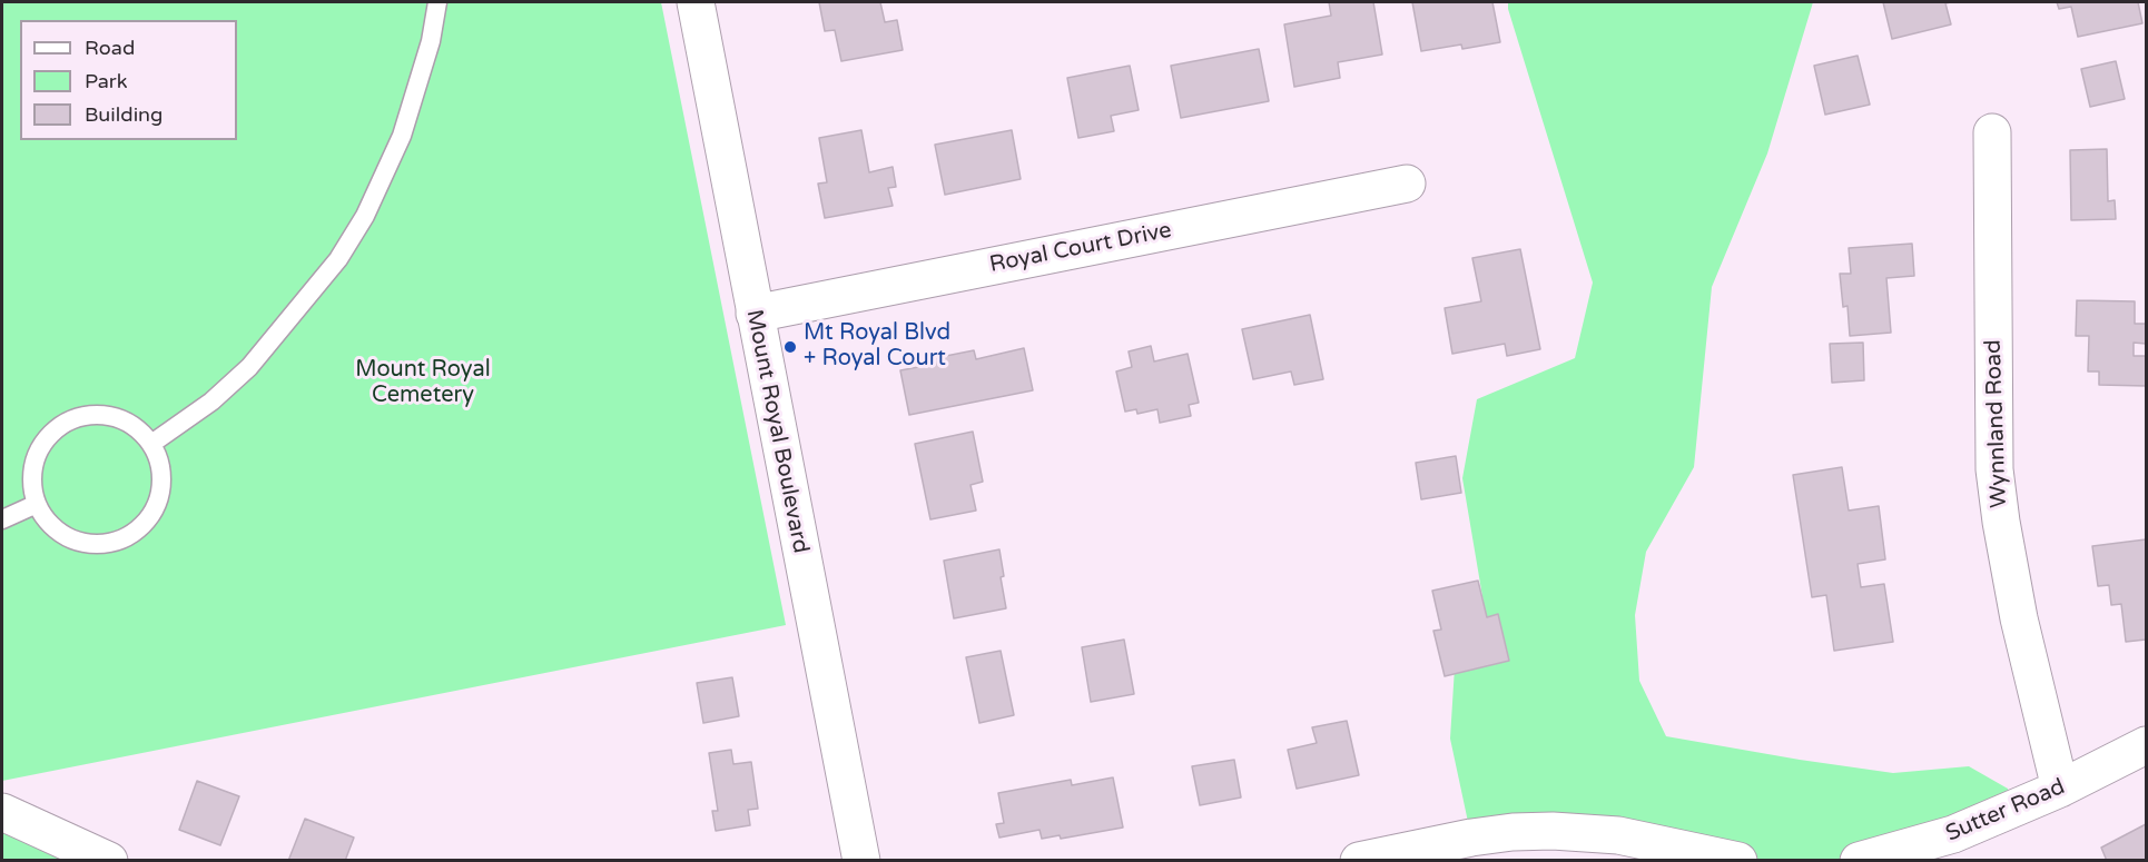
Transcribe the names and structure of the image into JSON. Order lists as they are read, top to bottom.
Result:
{
  "streets": {
    "street": [
      "Royal Court Drive",
      "Wynnland Road",
      "Mount Royal Boulevard",
      "Sutter Road"
    ]
  },
  "crossings": [
    ["Royal Court Drive", "Mount Royal Boulevard"],
    ["Wynnland Road", "Sutter Road"]
  ],
  "parks": ["Mount Royal Cemetery"],
  "places": ["Mt Royal Blvd + Royal Court"],
  "legend": ["Road", "Park", "Building"]
}
